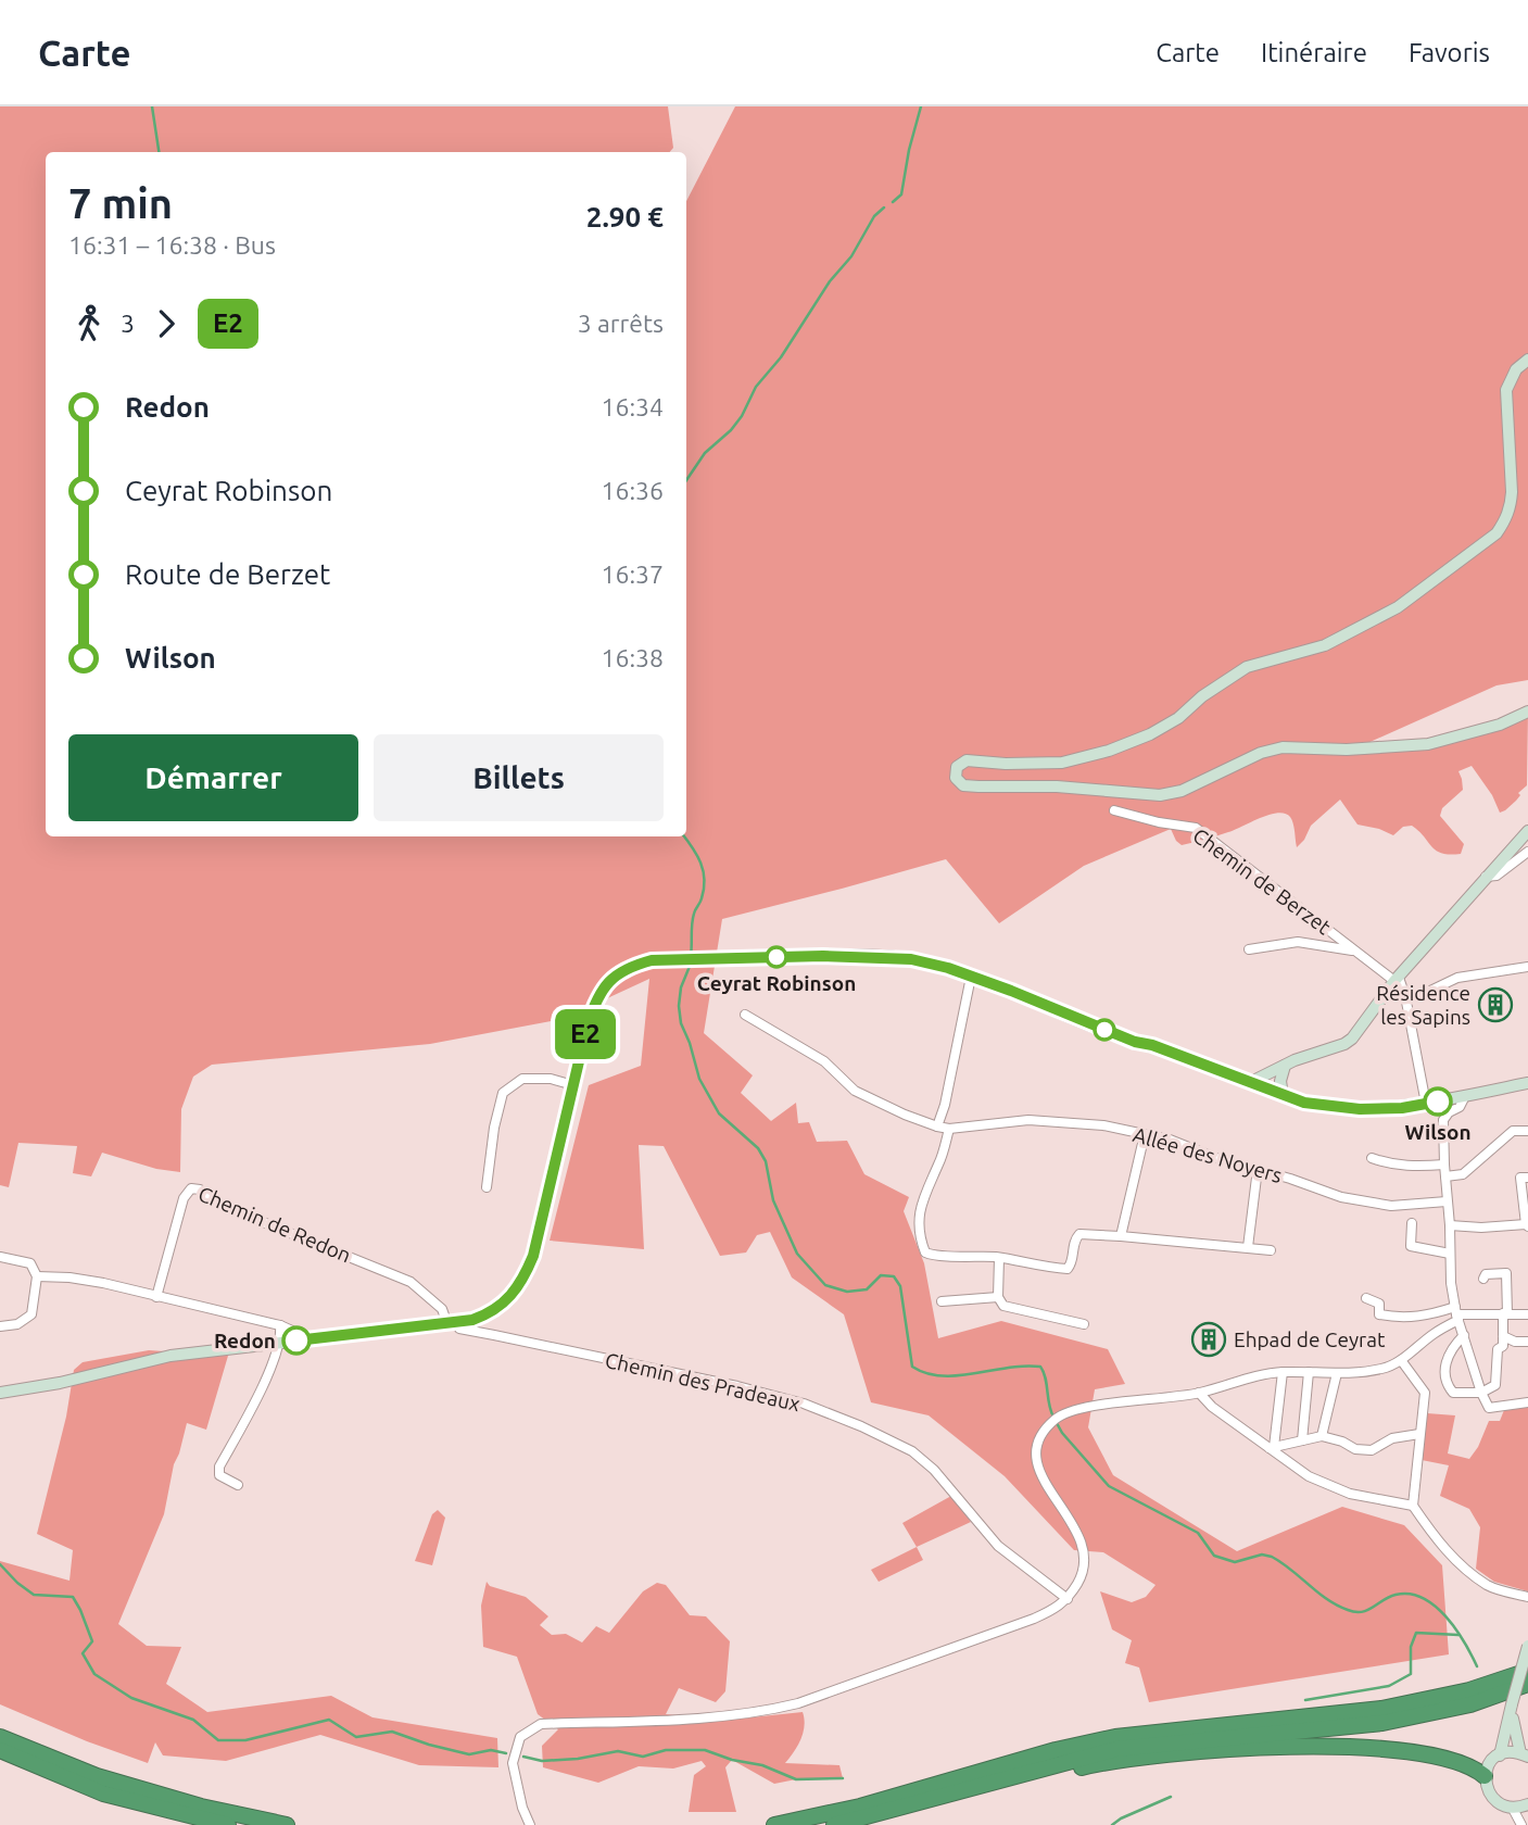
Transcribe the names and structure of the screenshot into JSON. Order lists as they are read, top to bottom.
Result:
{
  "streets": {
    "street": [
      "Chemin de Berzet",
      "Allée des Noyers",
      "Chemin de Redon",
      "Chemin des Pradeaux"
    ]
  },
  "crossings": [
    ["Chemin de Redon", "Chemin des Pradeaux"]
  ],
  "places": {
    "other": ["Ceyrat Robinson", "Wilson", "Redon"],
    "building": ["Résidence les Sapins", "Ehpad de Ceyrat"]
  },
  "lines": ["bus line E2"],
  "page": {
    "header": "Carte",
    "nav": ["Carte", "Itinéraire", "Favoris"],
    "on_map": "E2",
    "heading": ["7 min", "16:31 – 16:38 · Bus", "2.90 €"],
    "legs": ["3", "E2", "3 arrêts"],
    "list": [
      {
        "name": "Redon",
        "value": "16:34"
      },
      {
        "name": "Ceyrat Robinson",
        "value": "16:36"
      },
      {
        "name": "Route de Berzet",
        "value": "16:37"
      },
      {
        "name": "Wilson",
        "value": "16:38"
      }
    ],
    "buttons": ["Démarrer", "Billets"]
  }
}
